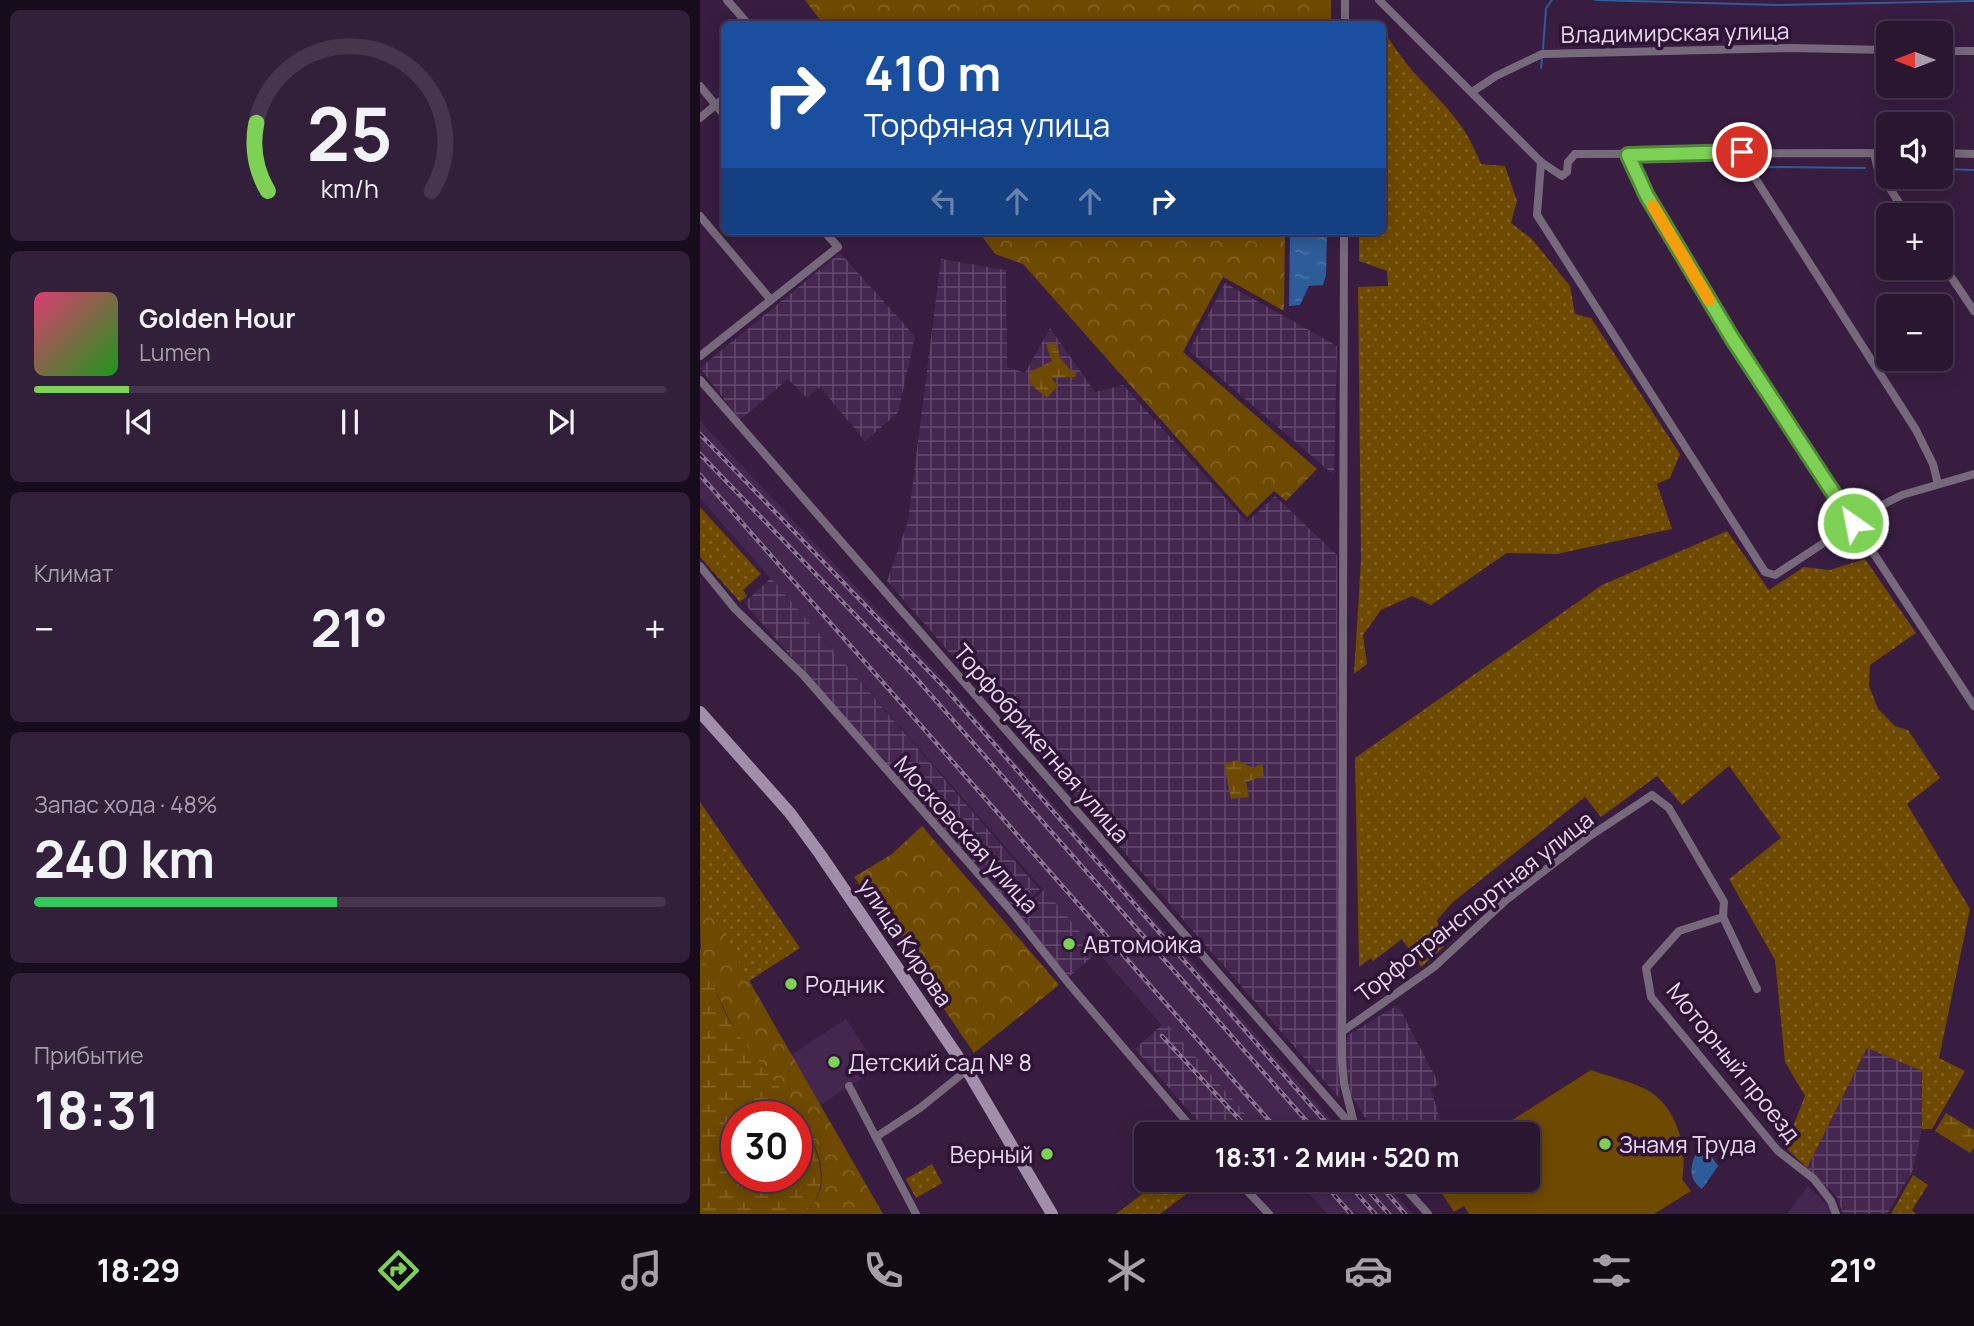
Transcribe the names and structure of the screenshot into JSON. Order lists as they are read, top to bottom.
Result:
{
  "streets": {
    "street": [
      "Владимирская улица",
      "Торфобрикетная улица",
      "Московская улица",
      "Торфотранспортная улица",
      "улица Кирова",
      "Моторный проезд"
    ]
  },
  "crossings": [
    ["Торфобрикетная улица", "Торфотранспортная улица"],
    ["Торфотранспортная улица", "Моторный проезд"]
  ],
  "places": [
    "Автомойка",
    "Родник",
    "Детский сад № 8",
    "Знамя Труда",
    "Верный"
  ],
  "north": "left",
  "page": {
    "map_buttons": ["+", "−"],
    "turn": ["410 m", "Торфяная улица"],
    "song": ["Golden Hour", "Lumen"],
    "tile": [
      "Климат",
      ["Запас хода · 48%", "240 km"],
      ["Прибытие", "18:31"]
    ],
    "heat": ["−", "21°", "+"],
    "limit": "30",
    "trip": "18:31 · 2 мин · 520 m",
    "tabs": ["18:29", "21°"],
    "gauge": ["25", "km/h"]
  }
}
